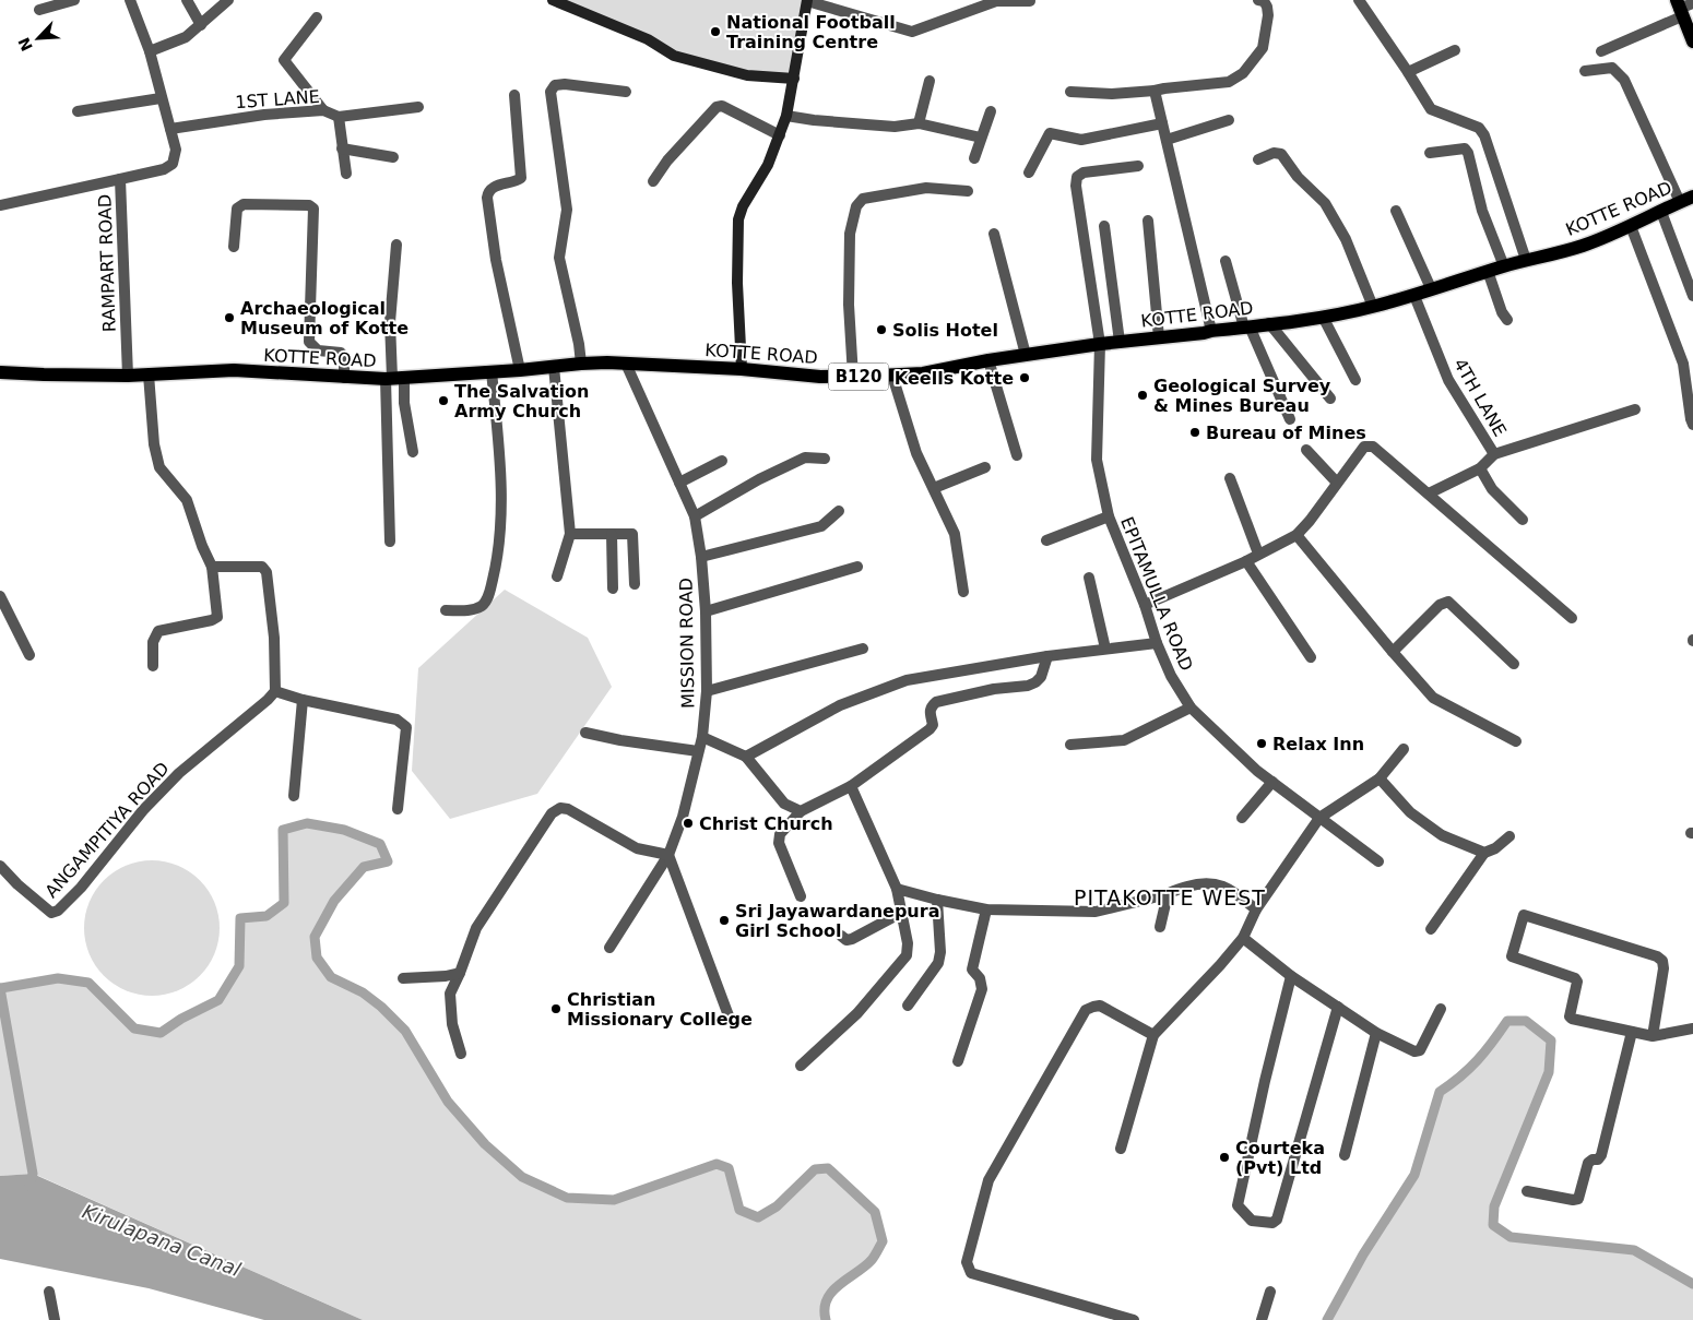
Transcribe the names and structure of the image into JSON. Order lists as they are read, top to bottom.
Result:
{
  "streets": {
    "main road": ["KOTTE ROAD", "B120"],
    "street": [
      "1ST LANE",
      "RAMPART ROAD",
      "4TH LANE",
      "EPITAMULLA ROAD",
      "MISSION ROAD",
      "ANGAMPITIYA ROAD"
    ]
  },
  "crossings": [
    ["1ST LANE", "RAMPART ROAD"],
    ["KOTTE ROAD", "RAMPART ROAD"],
    ["KOTTE ROAD", "4TH LANE"],
    ["KOTTE ROAD", "EPITAMULLA ROAD"],
    ["KOTTE ROAD", "MISSION ROAD"]
  ],
  "districts": ["PITAKOTTE WEST"],
  "water": ["Kirulapana Canal"],
  "places": [
    "National Football Training Centre",
    "Archaeological Museum of Kotte",
    "Solis Hotel",
    "Keells Kotte",
    "Geological Survey & Mines Bureau",
    "The Salvation Army Church",
    "Bureau of Mines",
    "Relax Inn",
    "Christ Church",
    "Sri Jayawardanepura Girl School",
    "Christian Missionary College",
    "Courteka (Pvt) Ltd"
  ],
  "north": "bottom left"
}
